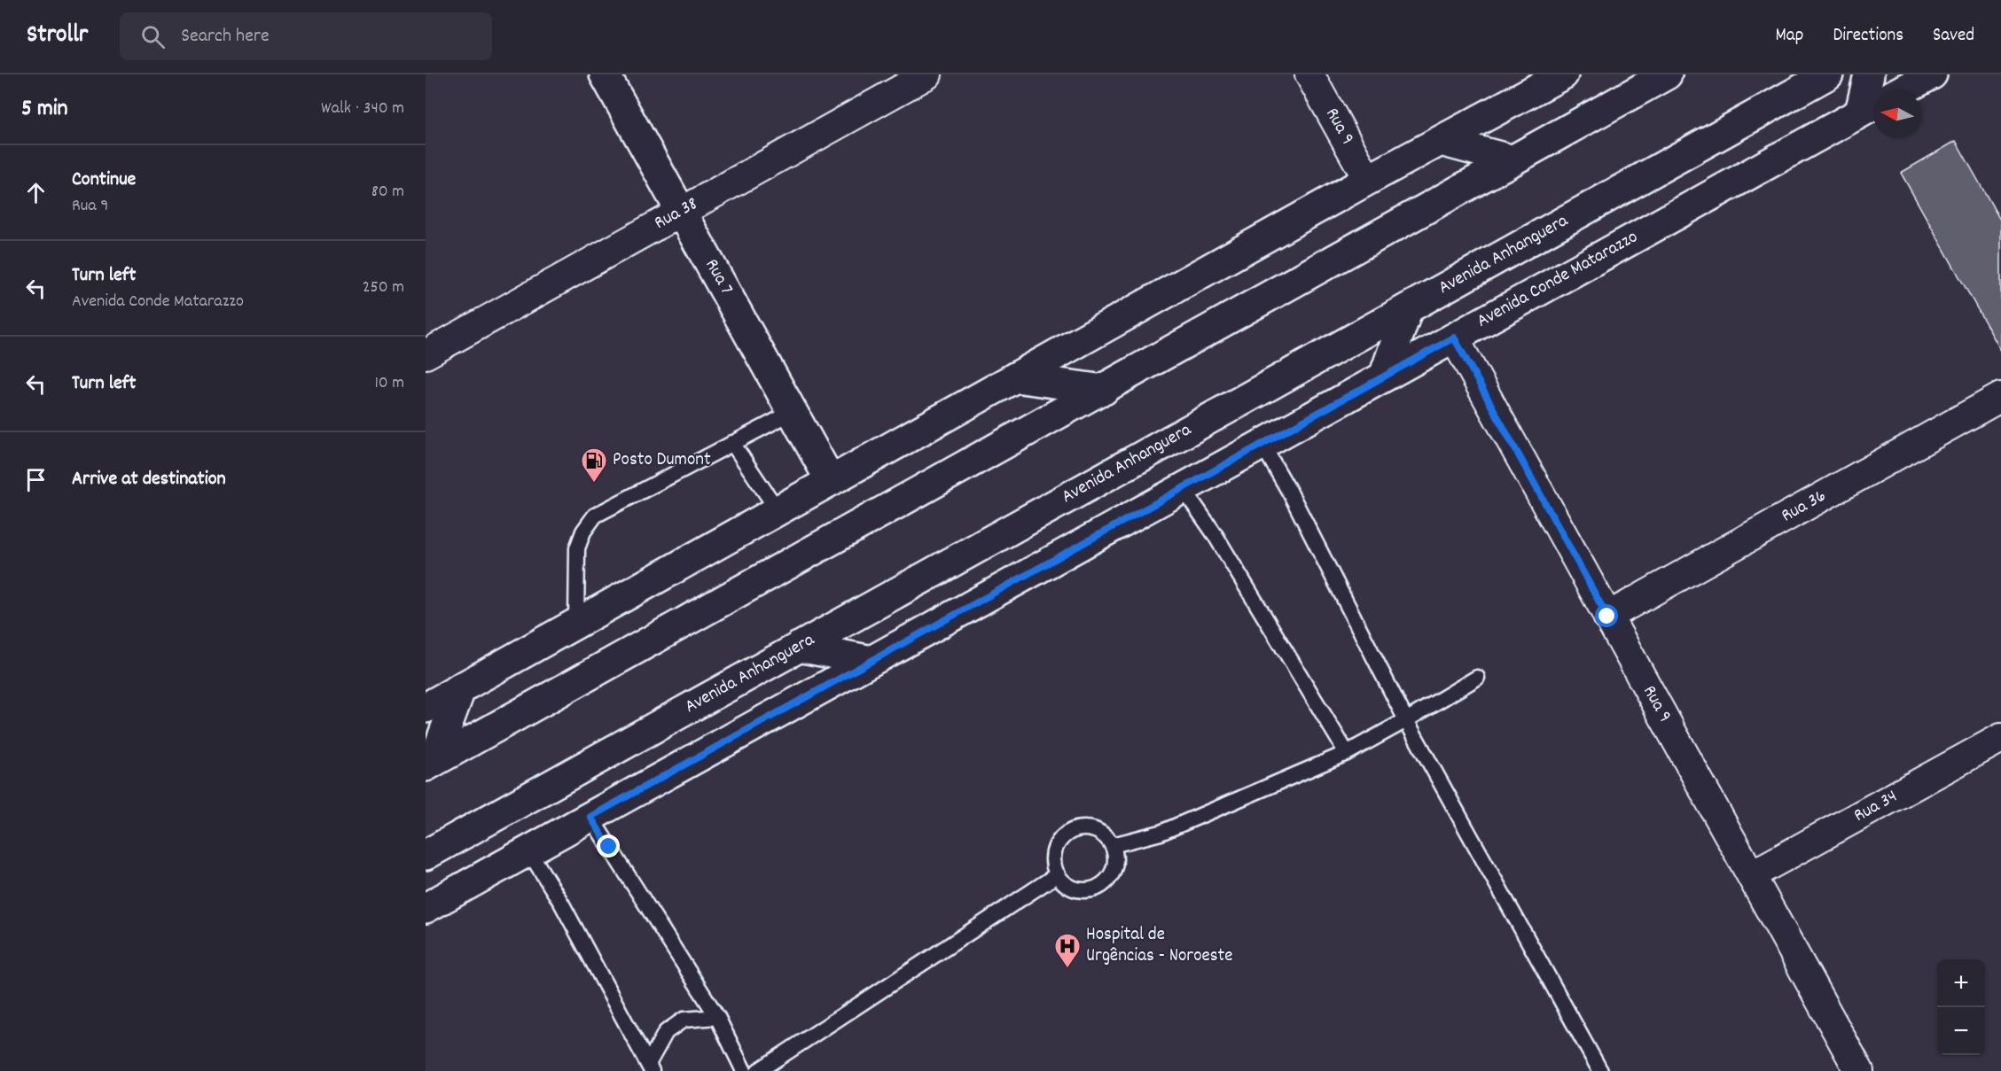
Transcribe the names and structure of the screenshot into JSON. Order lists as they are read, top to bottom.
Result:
{
  "streets": {
    "main road": ["Avenida Anhanguera", "Rua 7", "Avenida Conde Matarazzo"],
    "street": [
      "Rua 9",
      "Rua 38",
      "Rua 36",
      "Rua 34"
    ]
  },
  "crossings": [
    ["Rua 9", "Avenida Conde Matarazzo"],
    ["Rua 9", "Rua 36"],
    ["Rua 9", "Rua 34"],
    ["Rua 38", "Rua 7"]
  ],
  "places": {
    "fuel station": ["Posto Dumont"],
    "hospital": ["Hospital de Urgências - Noroeste"]
  },
  "north": "left",
  "page": {
    "header": "Strollr",
    "search": "Search here",
    "nav": ["Map", "Directions", "Saved"],
    "heading": ["5 min", "Walk · 340 m"],
    "list": [
      ["Continue", "Rua 9", "80 m"],
      ["Turn left", "Avenida Conde Matarazzo", "250 m"],
      ["Turn left", "10 m"],
      "Arrive at destination"
    ],
    "map_buttons": ["+", "−"]
  }
}
